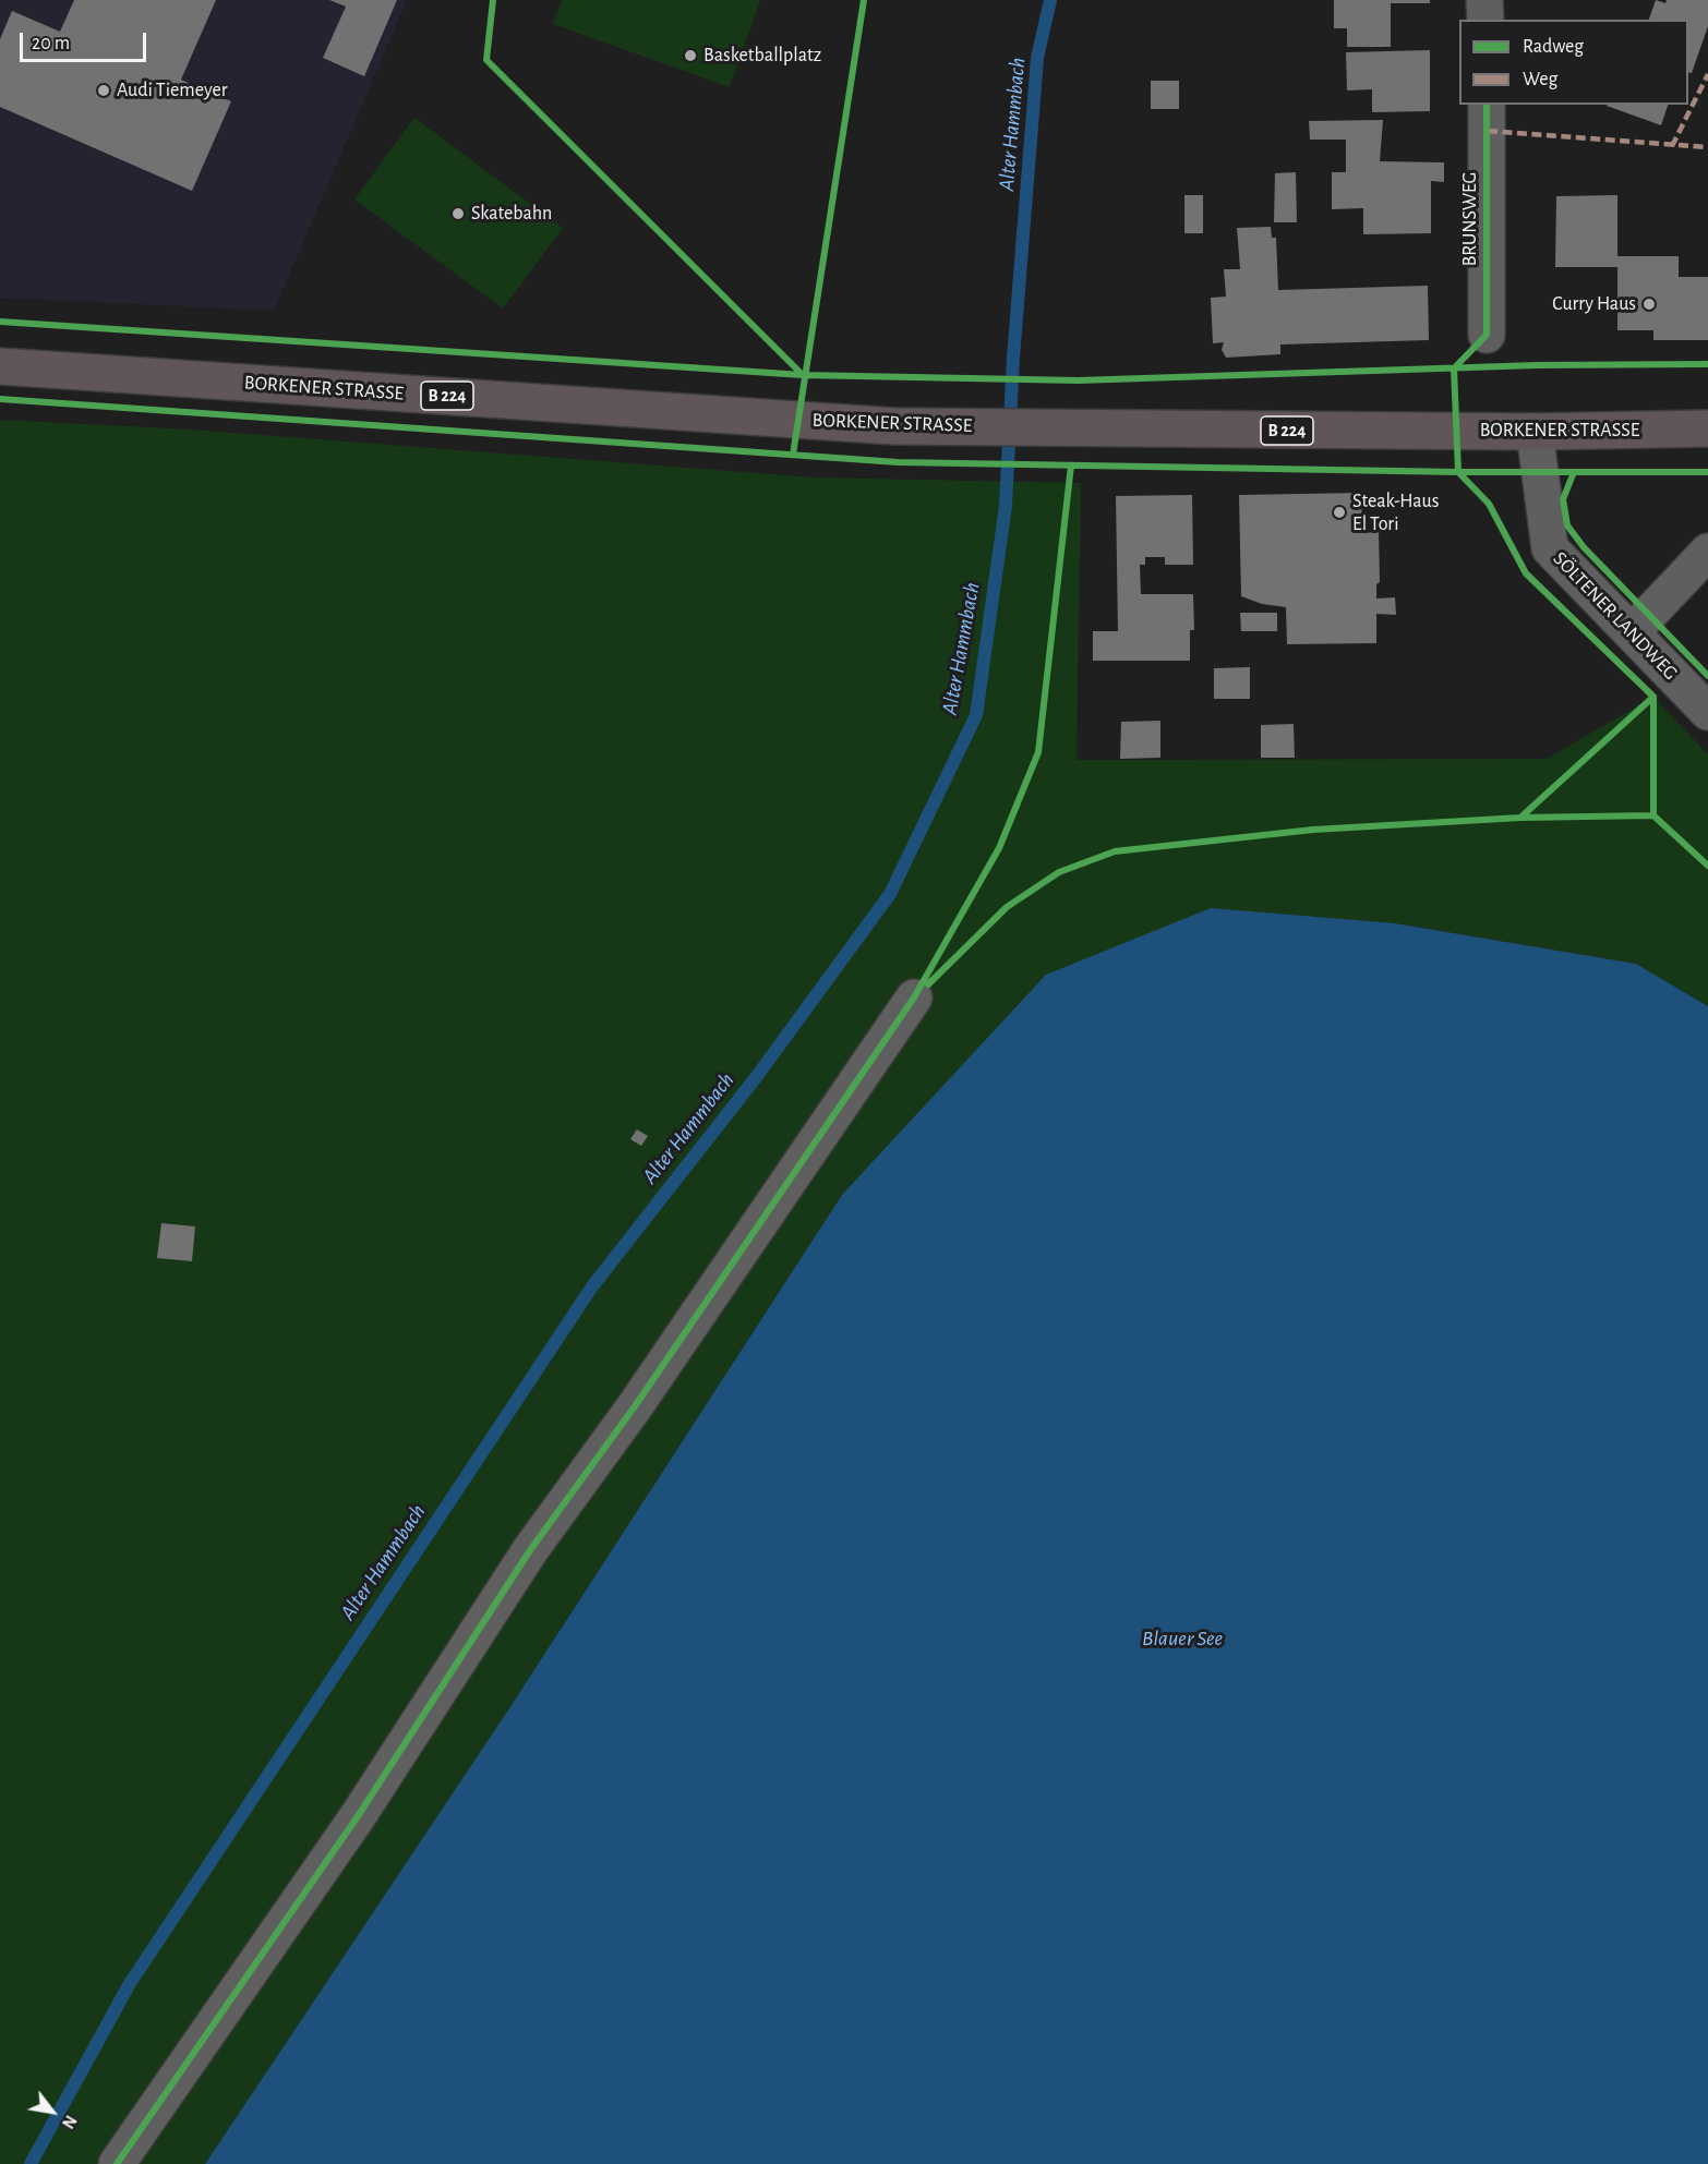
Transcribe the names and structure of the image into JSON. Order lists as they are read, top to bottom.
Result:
{
  "streets": {
    "main road": ["BORKENER STRASSE", "B 224"],
    "street": ["BRUNSWEG", "SÖLTENER LANDWEG"]
  },
  "crossings": [
    ["BORKENER STRASSE", "SÖLTENER LANDWEG"]
  ],
  "water": ["Alter Hammbach", "Blauer See"],
  "places": [
    "Basketballplatz",
    "Audi Tiemeyer",
    "Skatebahn",
    "Curry Haus",
    "Steak-Haus El Tori"
  ],
  "legend": ["Radweg", "Weg"],
  "scale_bar": "20 m",
  "north": "bottom right"
}
